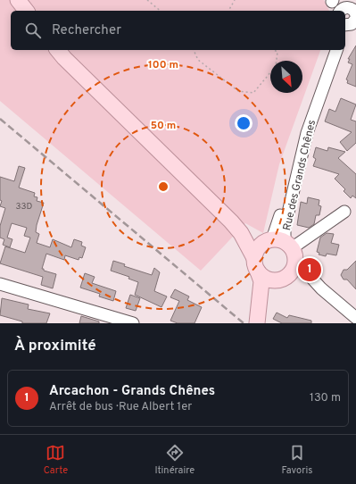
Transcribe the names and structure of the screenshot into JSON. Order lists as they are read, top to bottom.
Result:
{
  "streets": {
    "street": ["Rue des Grands Chênes"]
  },
  "house_numbers": ["33D"],
  "north": "bottom right",
  "page": {
    "search": "Rechercher",
    "pins": "1",
    "heading": "À proximité",
    "list": [
      {
        "mark": "1",
        "name": "Arcachon - Grands Chênes",
        "note": "Arrêt de bus · Rue Albert 1er",
        "value": "130 m"
      }
    ],
    "nav": ["Carte", "Itinéraire", "Favoris"]
  },
  "rings": ["100 m", "50 m"]
}
